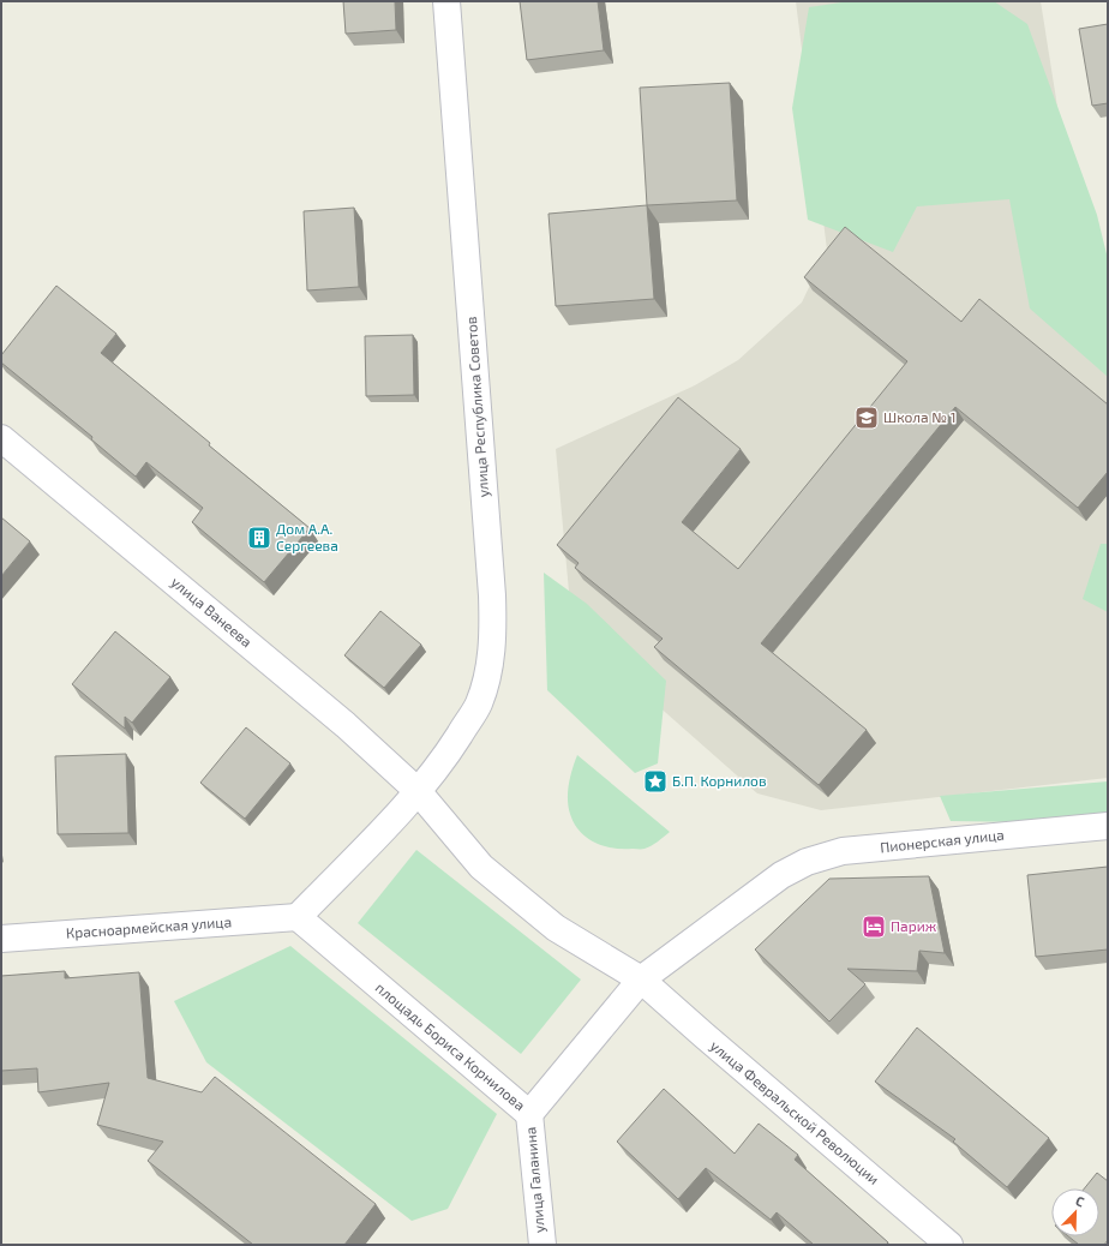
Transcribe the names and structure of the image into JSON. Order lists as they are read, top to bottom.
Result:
{
  "streets": {
    "street": [
      "улица Республика Советов",
      "улица Ванеева",
      "Пионерская улица",
      "Красноармейская улица",
      "площадь Бориса Корнилова",
      "улица Февральской Революции",
      "улица Галанина"
    ]
  },
  "crossings": [
    ["улица Республика Советов", "улица Ванеева"],
    ["Пионерская улица", "площадь Бориса Корнилова"],
    ["Пионерская улица", "улица Февральской Революции"],
    ["Красноармейская улица", "площадь Бориса Корнилова"],
    ["площадь Бориса Корнилова", "улица Февральской Революции"],
    ["площадь Бориса Корнилова", "улица Галанина"]
  ],
  "places": {
    "school or university": ["Школа № 1"],
    "building": ["Дом А.А. Сергеева"],
    "place": ["Б.П. Корнилов"],
    "hotel": ["Париж"]
  },
  "north": "top right"
}
